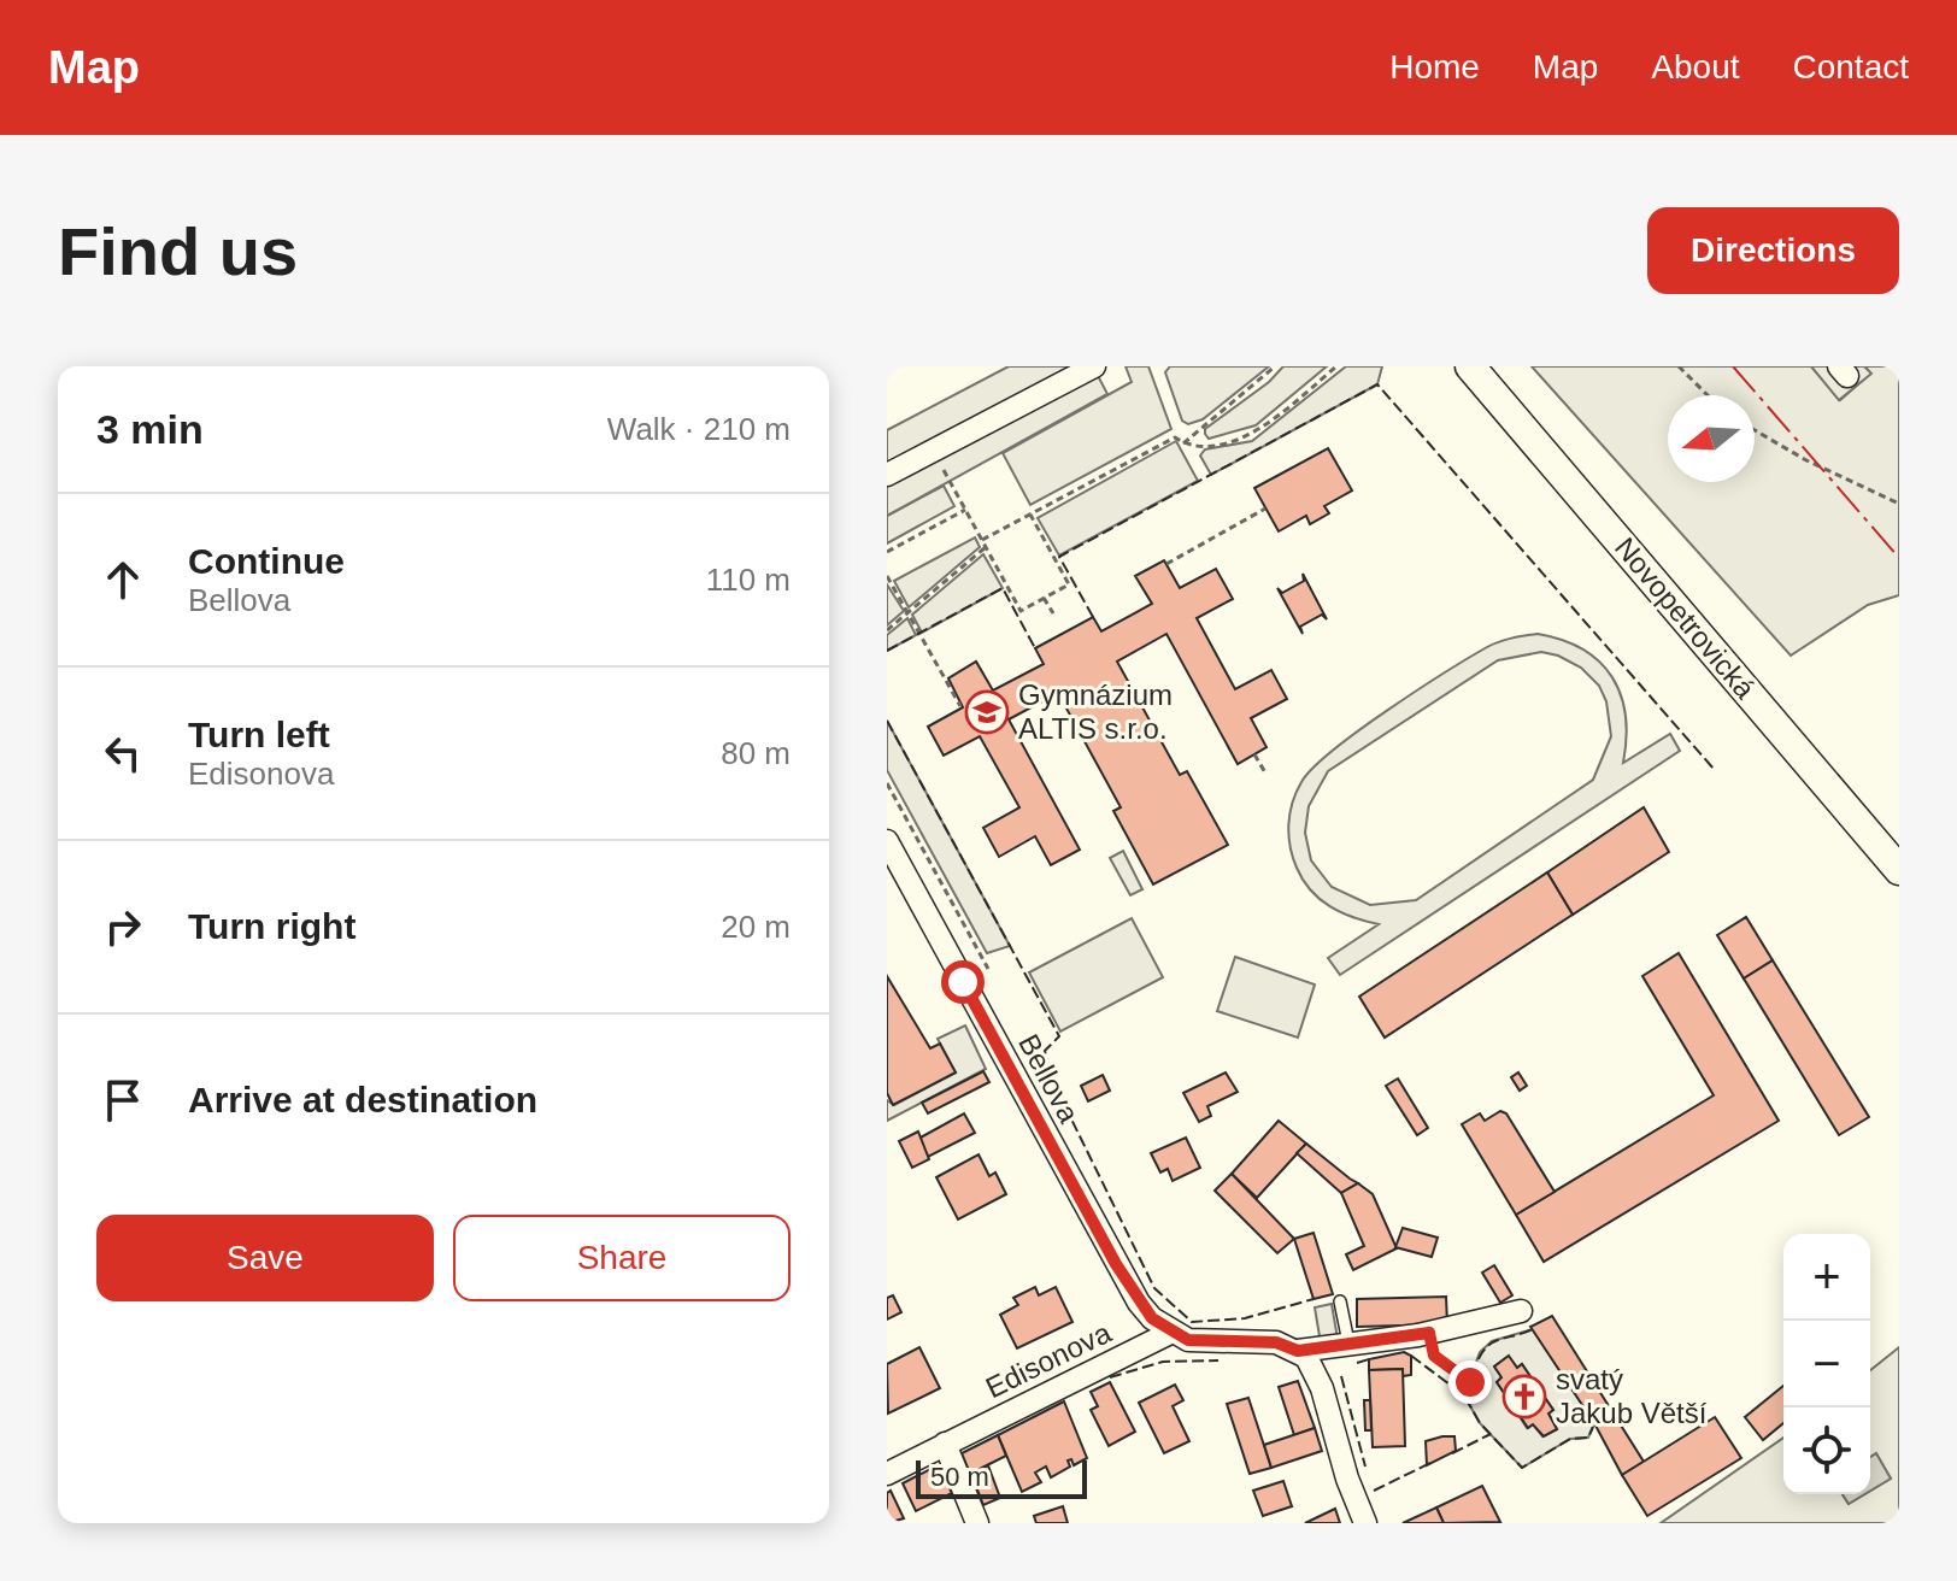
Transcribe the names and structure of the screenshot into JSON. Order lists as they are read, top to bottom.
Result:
{
  "streets": {
    "main road": ["Novopetrovická"],
    "street": ["Bellova", "Edisonova"]
  },
  "crossings": [
    ["Bellova", "Edisonova"]
  ],
  "places": {
    "school or university": ["Gymnázium ALTIS s.r.o."],
    "church": ["svatý Jakub Větší"]
  },
  "scale_bar": "50 m",
  "north": "left",
  "page": {
    "header": "Map",
    "nav": [
      "Home",
      "Map",
      "About",
      "Contact"
    ],
    "buttons": [
      "Directions",
      ["Save", "Share"]
    ],
    "title": "Find us",
    "heading": ["3 min", "Walk · 210 m"],
    "list": [
      ["Continue", "Bellova", "110 m"],
      ["Turn left", "Edisonova", "80 m"],
      ["Turn right", "20 m"],
      "Arrive at destination"
    ],
    "map_buttons": ["+", "−"],
    "scale": "50 m"
  }
}
